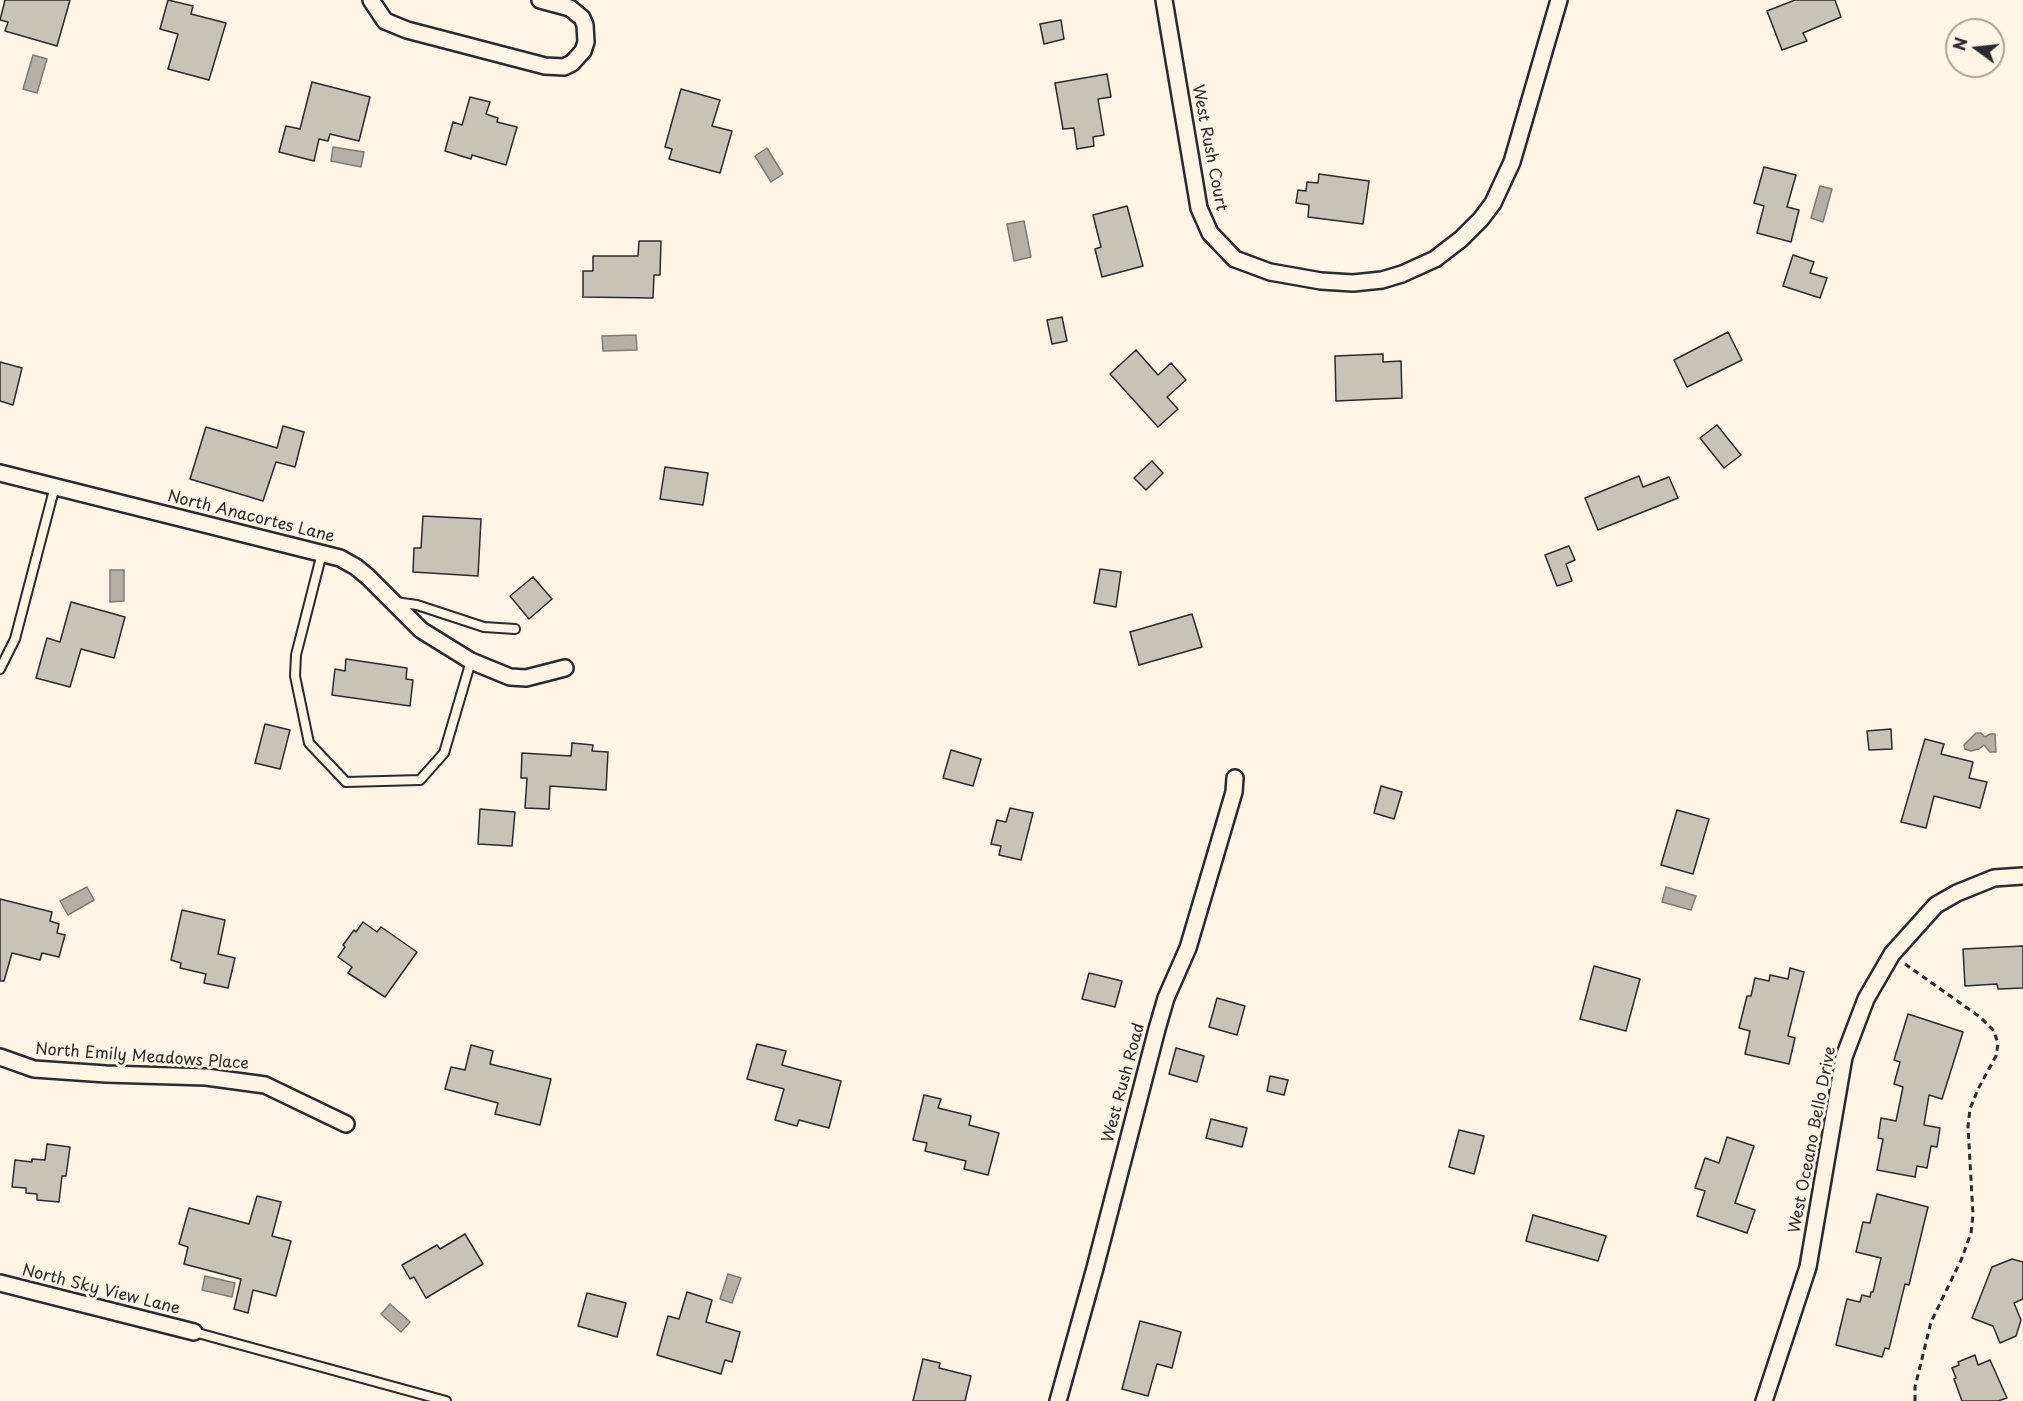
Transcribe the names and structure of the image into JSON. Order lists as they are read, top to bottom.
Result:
{
  "streets": {
    "street": [
      "West Rush Court",
      "North Anacortes Lane",
      "North Emily Meadows Place",
      "West Rush Road",
      "West Oceano Bello Drive",
      "North Sky View Lane"
    ]
  },
  "north": "left"
}
